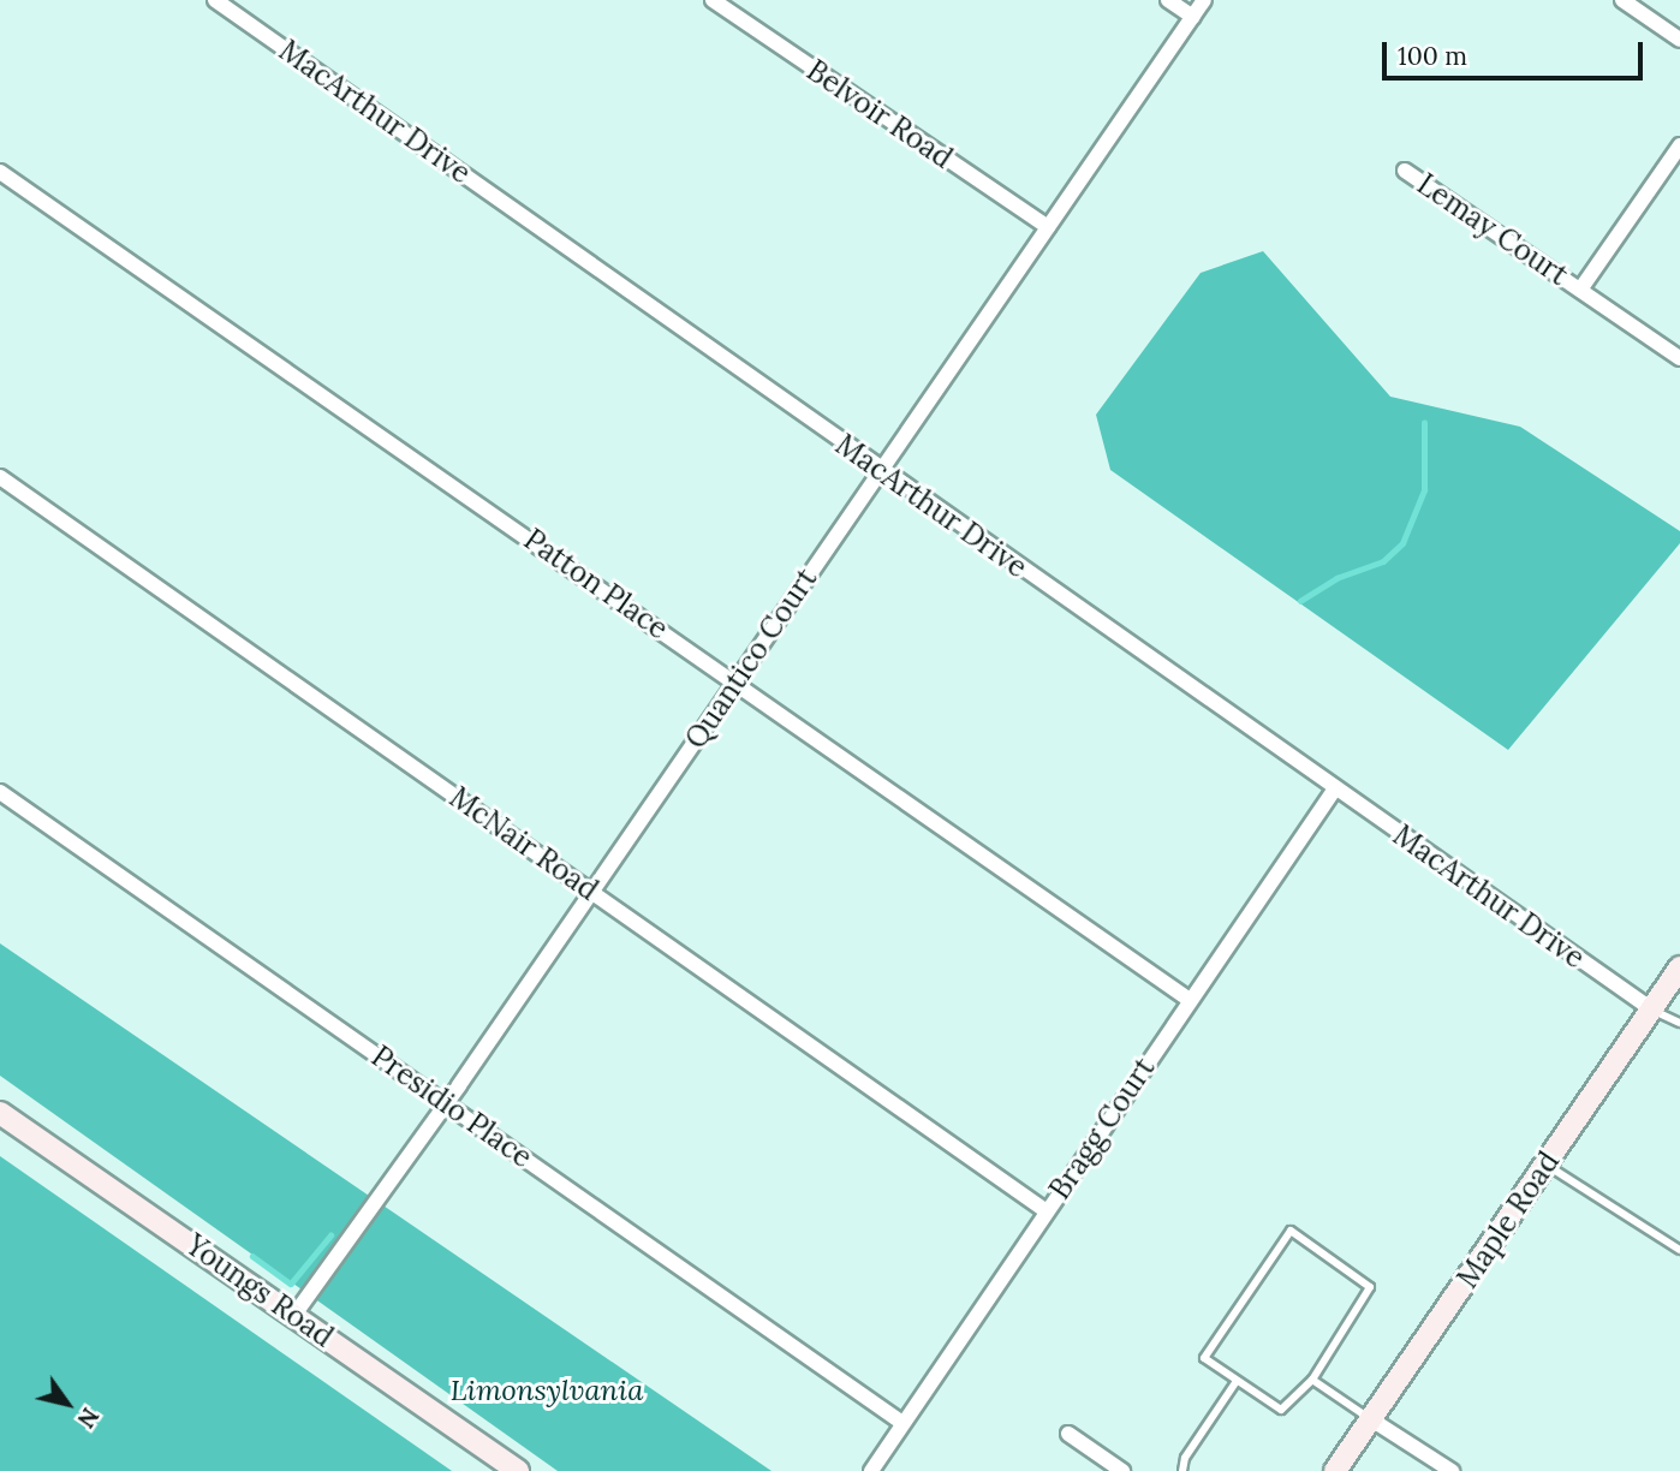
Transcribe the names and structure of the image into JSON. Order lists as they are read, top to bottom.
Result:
{
  "streets": {
    "street": [
      "MacArthur Drive",
      "Belvoir Road",
      "Lemay Court",
      "Patton Place",
      "Quantico Court",
      "McNair Road",
      "Presidio Place",
      "Bragg Court",
      "Maple Road",
      "Youngs Road"
    ]
  },
  "crossings": [
    ["MacArthur Drive", "Quantico Court"],
    ["MacArthur Drive", "Bragg Court"],
    ["MacArthur Drive", "Maple Road"],
    ["Belvoir Road", "Quantico Court"],
    ["Patton Place", "Quantico Court"],
    ["Patton Place", "Bragg Court"],
    ["Quantico Court", "McNair Road"],
    ["Quantico Court", "Presidio Place"],
    ["Quantico Court", "Youngs Road"],
    ["McNair Road", "Bragg Court"],
    ["Presidio Place", "Bragg Court"]
  ],
  "parks": ["Limonsylvania"],
  "scale_bar": "100 m",
  "north": "bottom right"
}
